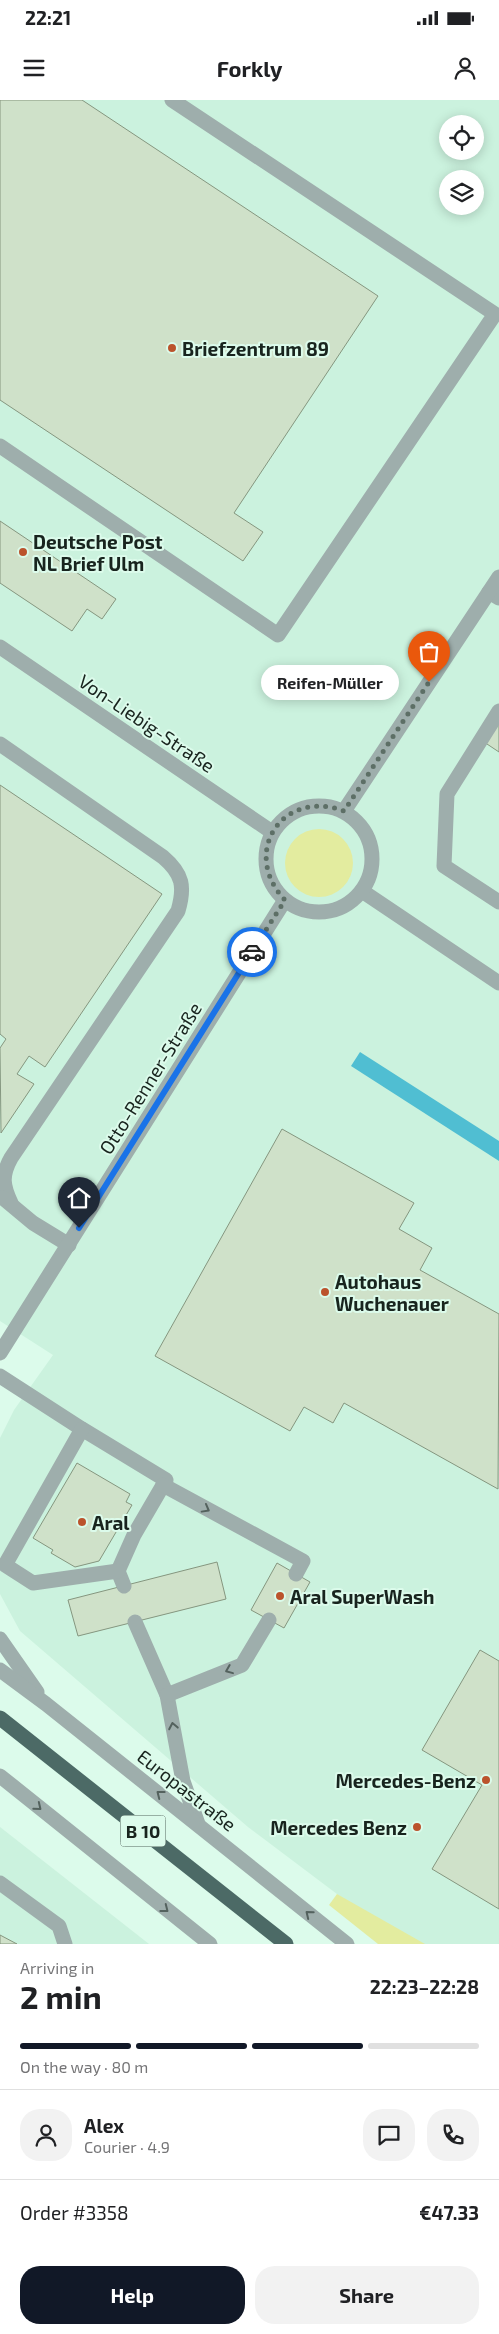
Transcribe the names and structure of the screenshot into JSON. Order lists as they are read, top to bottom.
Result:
{
  "streets": {
    "highway": ["B 10"],
    "street": ["Von-Liebig-Straße", "Otto-Renner-Straße", "Europastraße"]
  },
  "crossings": [
    ["Von-Liebig-Straße", "Otto-Renner-Straße"]
  ],
  "places": [
    "Briefzentrum 89",
    "Deutsche Post NL Brief Ulm",
    "Reifen-Müller",
    "Autohaus Wuchenauer",
    "Aral",
    "Aral SuperWash",
    "Mercedes-Benz",
    "Mercedes Benz"
  ],
  "page": {
    "status": "22:21",
    "header": "Forkly",
    "bubble": "Reifen-Müller",
    "heading": ["2 min", "Arriving in", "22:23–22:28"],
    "panel": [
      "Alex",
      "Courier · 4.9",
      "Order #3358",
      "€47.33"
    ],
    "bar": "On the way · 80 m",
    "buttons": ["Help", "Share"]
  }
}
